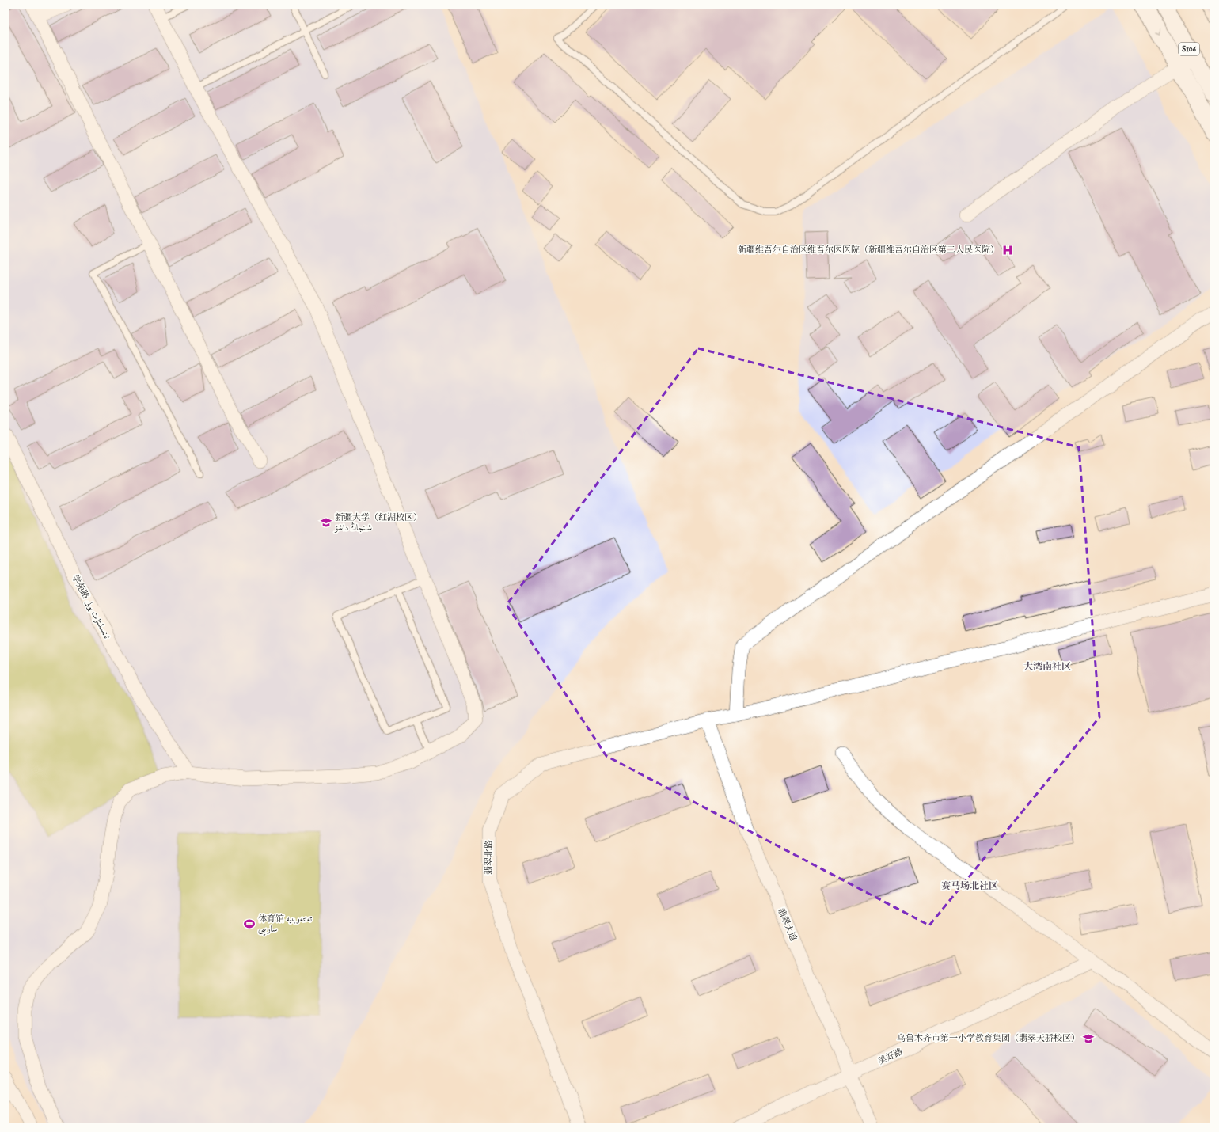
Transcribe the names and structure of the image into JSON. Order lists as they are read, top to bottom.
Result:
{
  "streets": {
    "main road": ["S106"],
    "street": [
      "学苑路 ئىنىستىتۇت يولى",
      "翡翠北路",
      "翡翠大道",
      "美好路"
    ]
  },
  "crossings": [
    ["翡翠北路", "翡翠大道"],
    ["翡翠大道", "美好路"]
  ],
  "districts": ["大湾南社区", "赛马场北社区"],
  "places": {
    "hospital": ["新疆维吾尔自治区维吾尔医医院（新疆维吾尔自治区第二人民医院）"],
    "school or university": ["新疆大学（红湖校区） شىنجاڭ داشۆ", "乌鲁木齐市第一小学教育集团（翡翠天骄校区）"],
    "sports": ["体育馆 تەنتەربىيە سارىيى"]
  }
}
